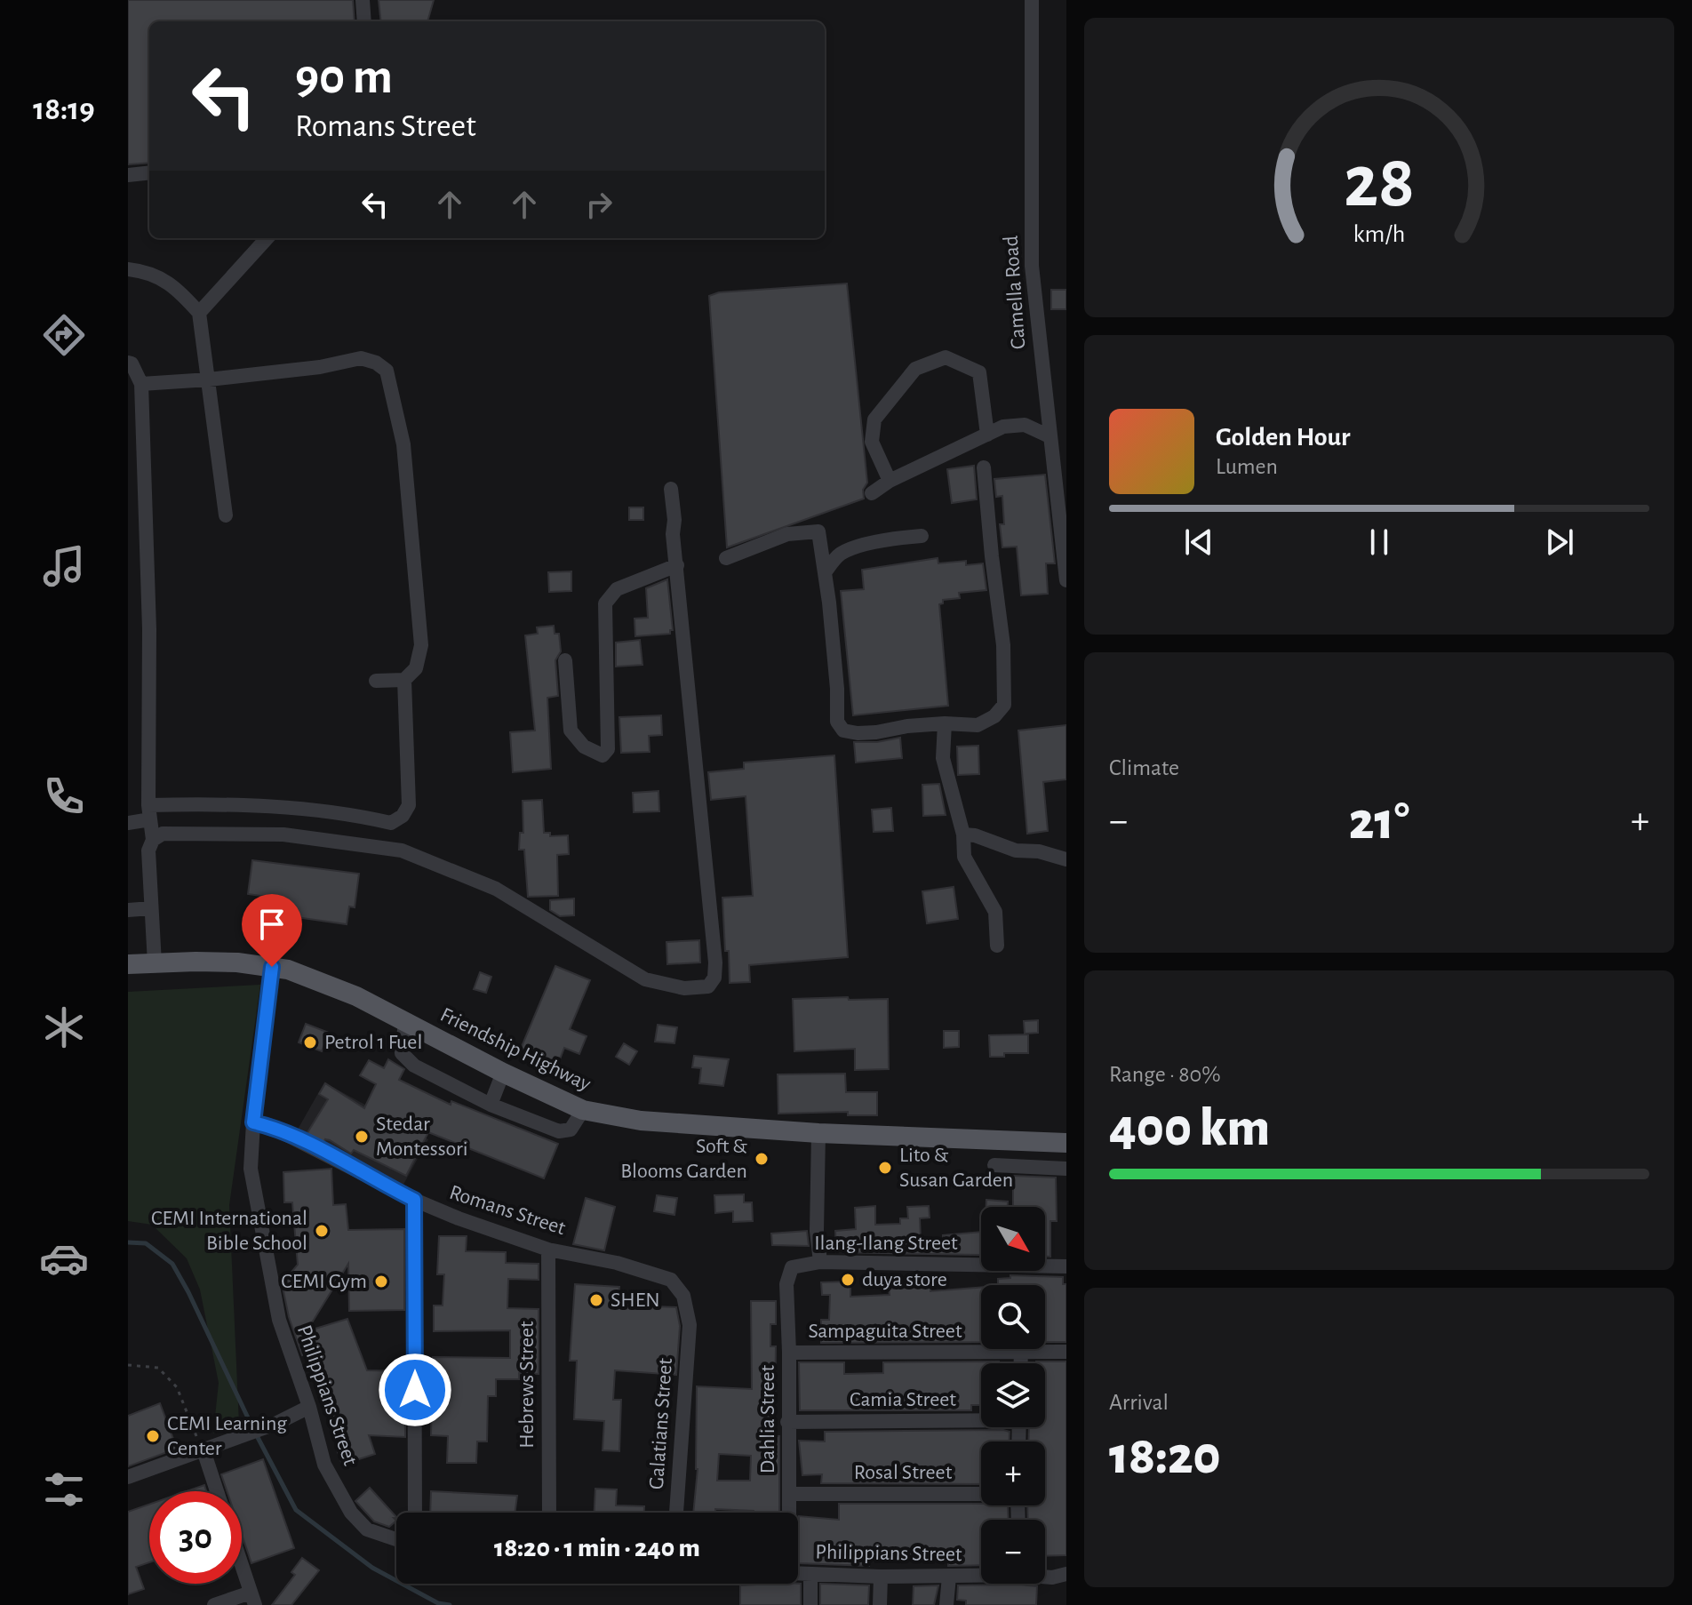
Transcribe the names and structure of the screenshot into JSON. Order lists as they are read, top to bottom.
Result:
{
  "streets": {
    "main road": ["Friendship Highway"],
    "street": [
      "Camella Road",
      "Romans Street",
      "Ilang-Ilang Street",
      "Sampaguita Street",
      "Hebrews Street",
      "Philippians Street",
      "Camia Street",
      "Dahlia Street",
      "Galatians Street",
      "Rosal Street"
    ]
  },
  "crossings": [
    ["Friendship Highway", "Philippians Street"],
    ["Romans Street", "Hebrews Street"],
    ["Romans Street", "Philippians Street"],
    ["Romans Street", "Galatians Street"],
    ["Ilang-Ilang Street", "Dahlia Street"],
    ["Sampaguita Street", "Dahlia Street"],
    ["Camia Street", "Dahlia Street"],
    ["Dahlia Street", "Rosal Street"]
  ],
  "places": [
    "Petrol 1 Fuel",
    "Stedar Montessori",
    "Soft & Blooms Garden",
    "Lito & Susan Garden",
    "CEMI International Bible School",
    "duya store",
    "CEMI Gym",
    "SHEN",
    "CEMI Learning Center"
  ],
  "north": "bottom right",
  "page": {
    "tabs": "18:19",
    "turn": ["90 m", "Romans Street"],
    "song": ["Golden Hour", "Lumen"],
    "tile": [
      "Climate",
      ["Range · 80%", "400 km"],
      ["Arrival", "18:20"]
    ],
    "heat": ["−", "21°", "+"],
    "map_buttons": ["+", "−"],
    "limit": "30",
    "trip": "18:20 · 1 min · 240 m",
    "gauge": ["28", "km/h"]
  }
}
